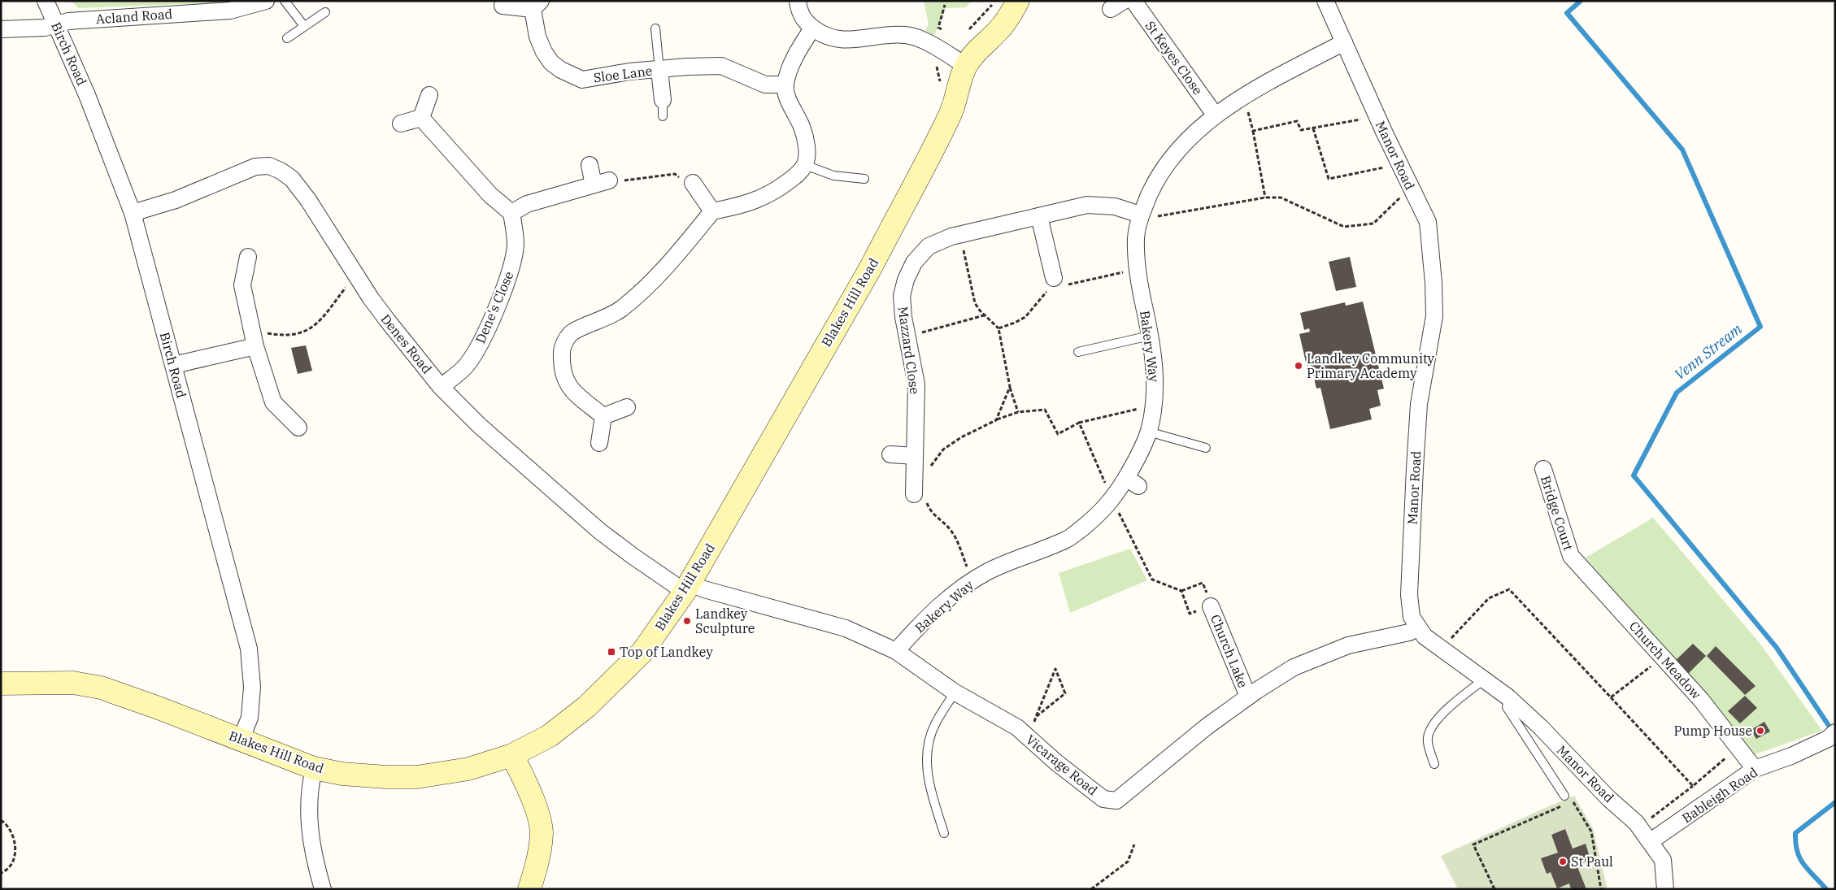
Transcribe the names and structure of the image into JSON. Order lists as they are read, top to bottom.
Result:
{
  "streets": {
    "street": [
      "Acland Road",
      "Birch Road",
      "St Keyes Close",
      "Sloe Lane",
      "Manor Road",
      "Blakes Hill Road",
      "Dene's Close",
      "Denes Road",
      "Bakery Way",
      "Mazzard Close",
      "Bridge Court",
      "Church Lake",
      "Church Meadow",
      "Vicarage Road",
      "Bableigh Road"
    ]
  },
  "crossings": [
    ["Acland Road", "Birch Road"],
    ["Birch Road", "Blakes Hill Road"],
    ["Birch Road", "Denes Road"],
    ["St Keyes Close", "Bakery Way"],
    ["Manor Road", "Bakery Way"],
    ["Manor Road", "Vicarage Road"],
    ["Manor Road", "Bableigh Road"],
    ["Blakes Hill Road", "Denes Road"],
    ["Blakes Hill Road", "Vicarage Road"],
    ["Dene's Close", "Denes Road"],
    ["Denes Road", "Vicarage Road"],
    ["Bakery Way", "Mazzard Close"],
    ["Bakery Way", "Vicarage Road"],
    ["Bridge Court", "Church Meadow"],
    ["Church Lake", "Vicarage Road"],
    ["Church Meadow", "Bableigh Road"]
  ],
  "water": ["Venn Stream"],
  "places": {
    "other": [
      "Landkey Community Primary Academy",
      "Landkey Sculpture",
      "Pump House",
      "St Paul"
    ],
    "transit": ["Top of Landkey"]
  }
}
